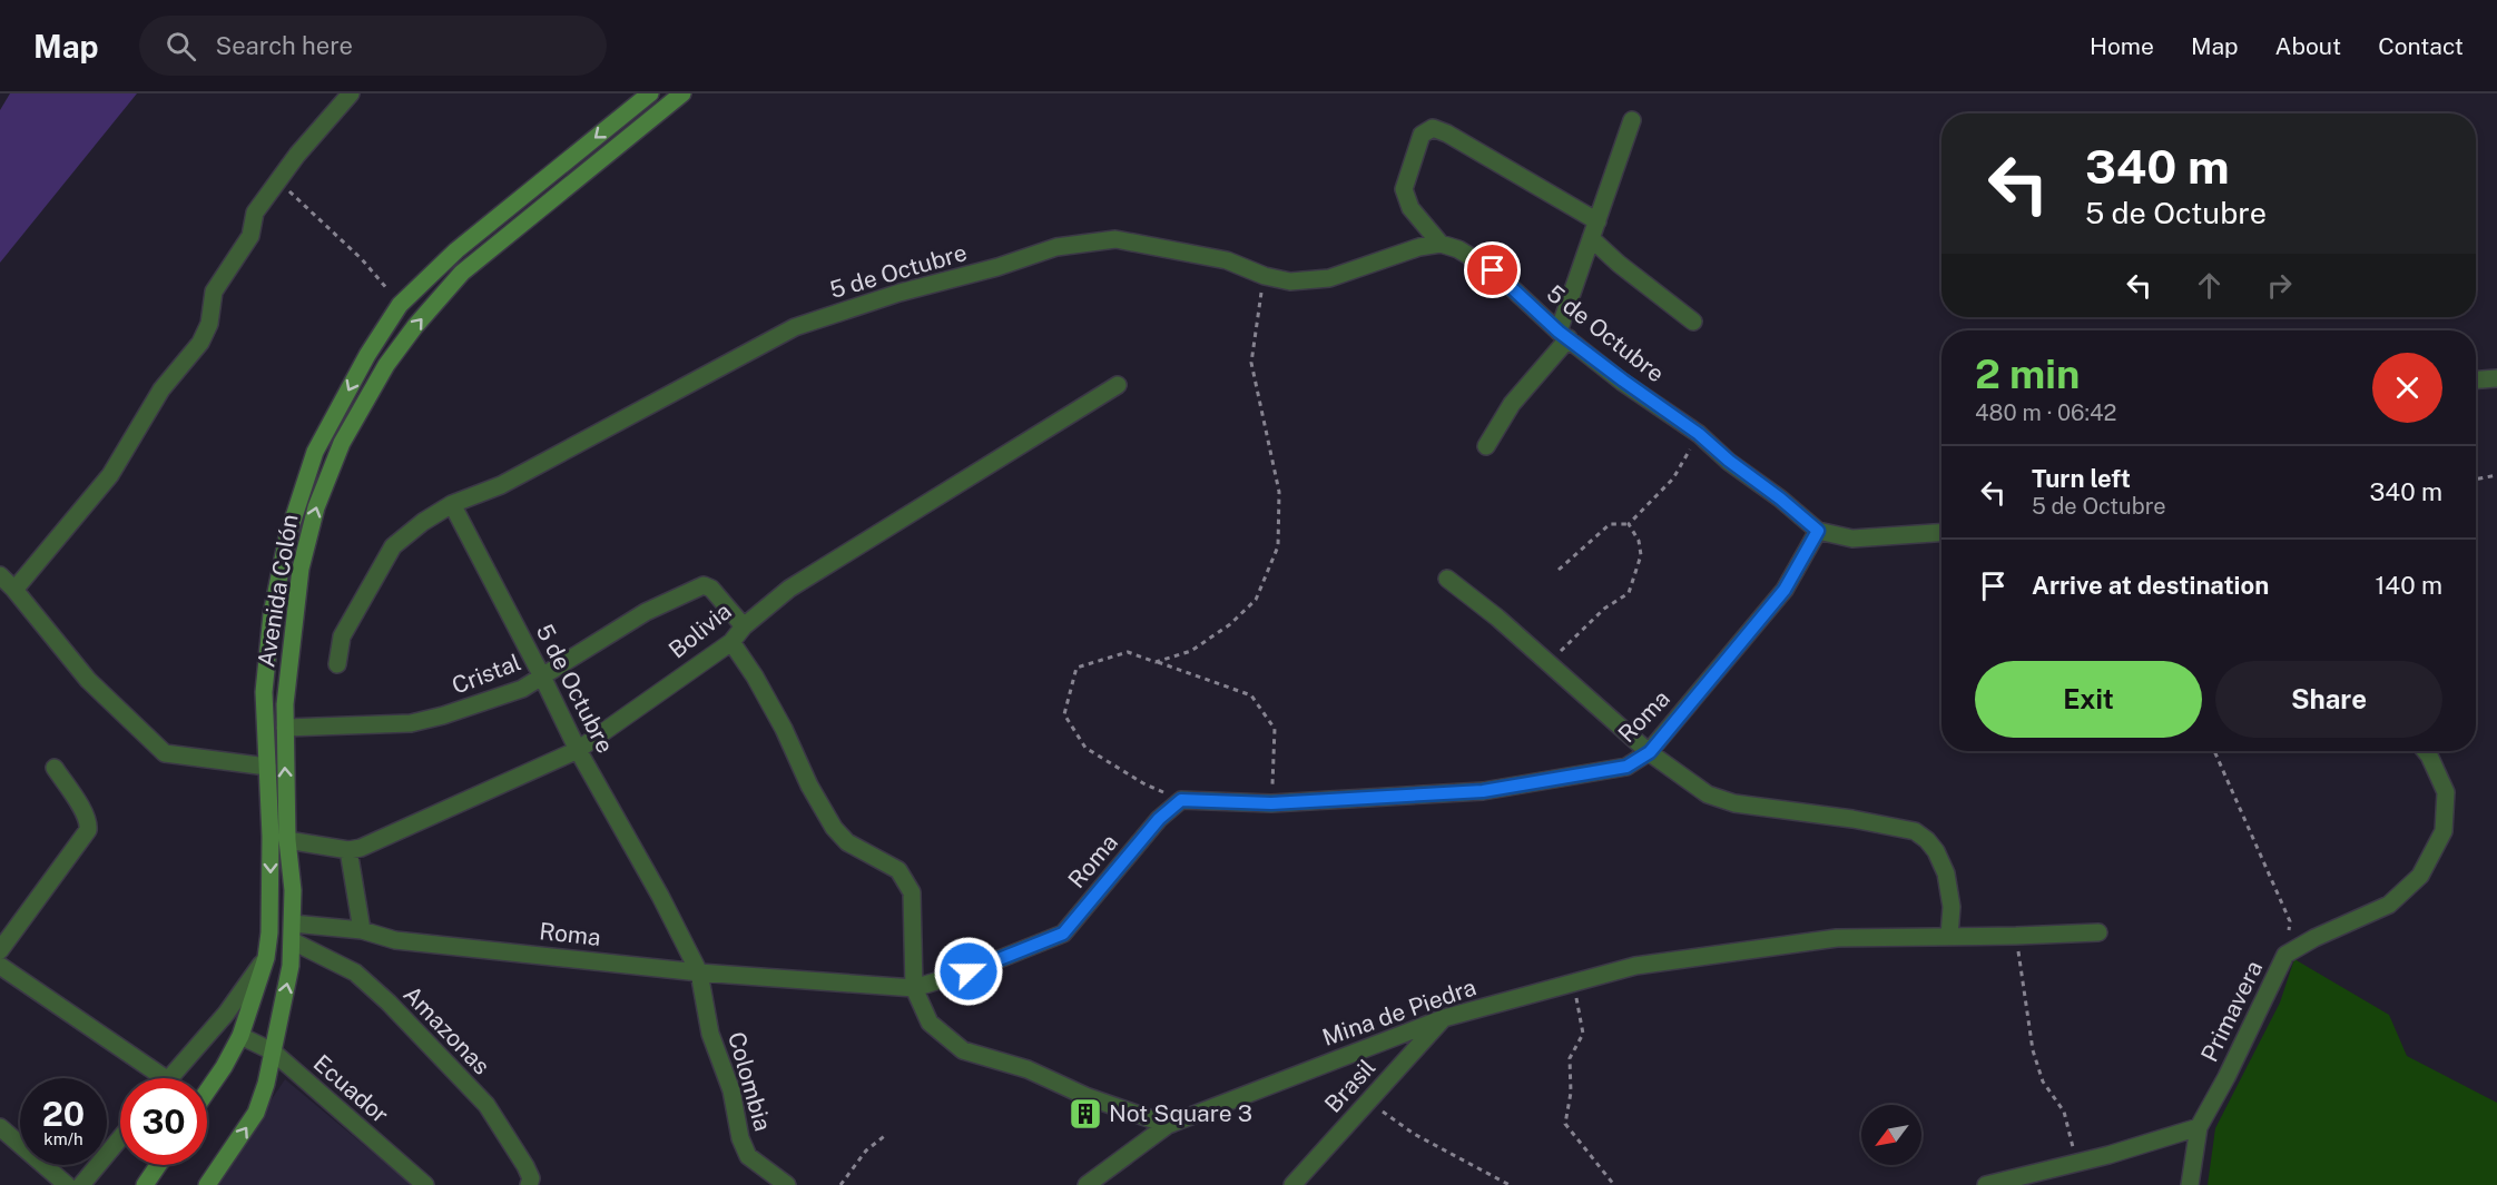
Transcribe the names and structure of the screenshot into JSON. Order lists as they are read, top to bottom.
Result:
{
  "streets": {
    "main road": ["Avenida Colón"],
    "street": [
      "5 de Octubre",
      "Bolivia",
      "Cristal",
      "Roma",
      "Primavera",
      "Mina de Piedra",
      "Amazonas",
      "Colombia",
      "Brasil",
      "Ecuador"
    ]
  },
  "crossings": [
    ["5 de Octubre", "Bolivia"],
    ["5 de Octubre", "Cristal"],
    ["5 de Octubre", "Roma"],
    ["5 de Octubre", "Colombia"],
    ["Avenida Colón", "Bolivia"],
    ["Avenida Colón", "Cristal"],
    ["Avenida Colón", "Roma"],
    ["Avenida Colón", "Amazonas"],
    ["Avenida Colón", "Ecuador"],
    ["Bolivia", "Cristal"],
    ["Roma", "Colombia"],
    ["Mina de Piedra", "Brasil"]
  ],
  "places": {
    "building": ["Not Square 3"]
  },
  "north": "bottom left",
  "page": {
    "header": "Map",
    "search": "Search here",
    "nav": [
      "Home",
      "Map",
      "About",
      "Contact"
    ],
    "turn": ["340 m", "5 de Octubre"],
    "heading": ["2 min", "480 m · 06:42"],
    "list": [
      {
        "name": "Turn left",
        "note": "5 de Octubre",
        "value": "340 m"
      },
      {
        "name": "Arrive at destination",
        "value": "140 m"
      }
    ],
    "buttons": ["Exit", "Share"],
    "speed": "20 km/h",
    "limit": "30"
  }
}
